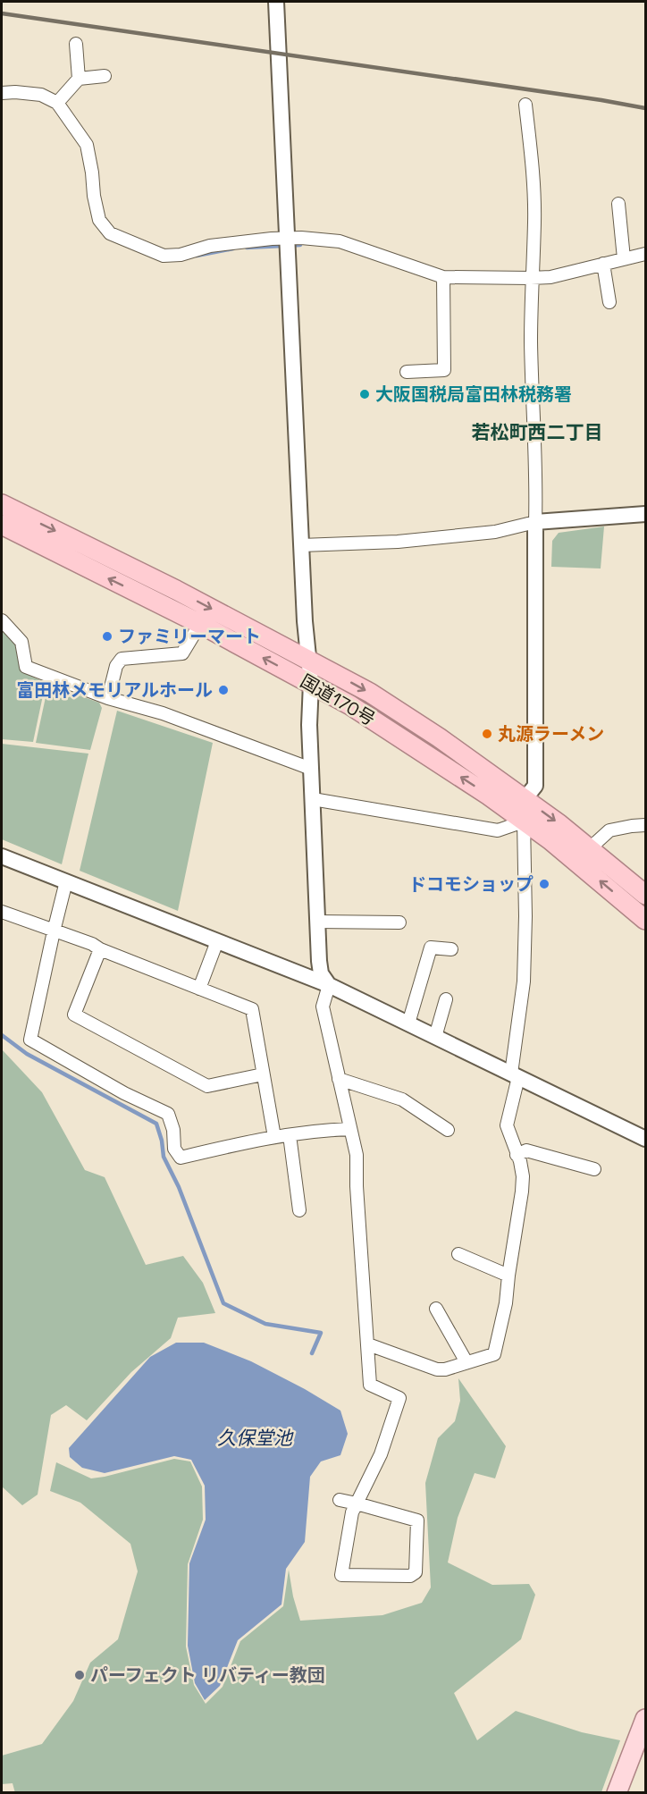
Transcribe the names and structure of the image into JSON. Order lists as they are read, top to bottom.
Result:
{
  "streets": {
    "highway": ["国道170号"]
  },
  "districts": ["若松町西二丁目"],
  "water": ["久保堂池"],
  "places": [
    "大阪国税局富田林税務署",
    "ファミリーマート",
    "富田林メモリアルホール",
    "丸源ラーメン",
    "ドコモショップ",
    "パーフェクト リバティー教団"
  ]
}
